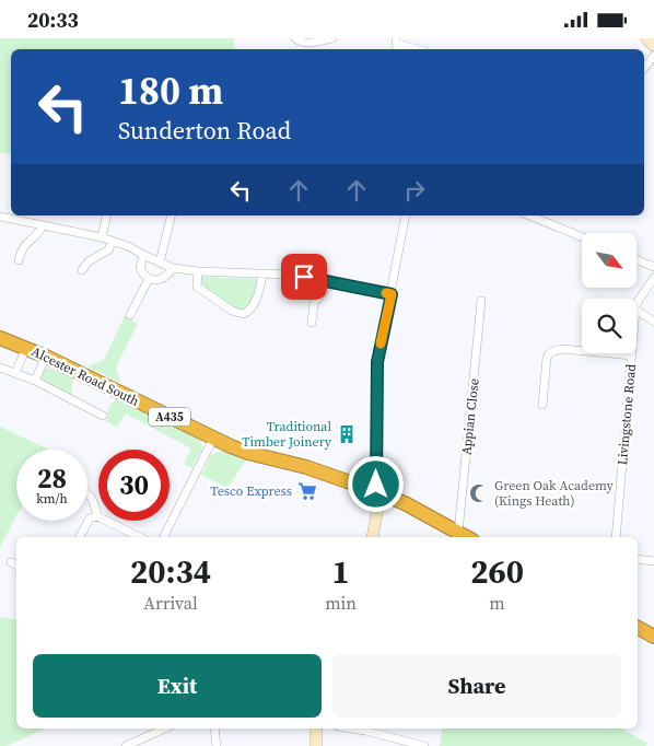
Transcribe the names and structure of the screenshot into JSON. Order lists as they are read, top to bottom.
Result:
{
  "streets": {
    "highway": ["Alcester Road South", "A435"],
    "street": ["Livingstone Road", "Appian Close"]
  },
  "crossings": [
    ["Alcester Road South", "Appian Close"]
  ],
  "places": {
    "building": ["Traditional Timber Joinery"],
    "supermarket": ["Tesco Express"],
    "mosque": ["Green Oak Academy (Kings Heath)"]
  },
  "north": "bottom right",
  "page": {
    "status": "20:33",
    "turn": ["180 m", "Sunderton Road"],
    "speed": "28 km/h",
    "limit": "30",
    "eta": [
      "20:34",
      "Arrival",
      "1",
      "min",
      "260",
      "m"
    ],
    "buttons": ["Exit", "Share"]
  }
}
